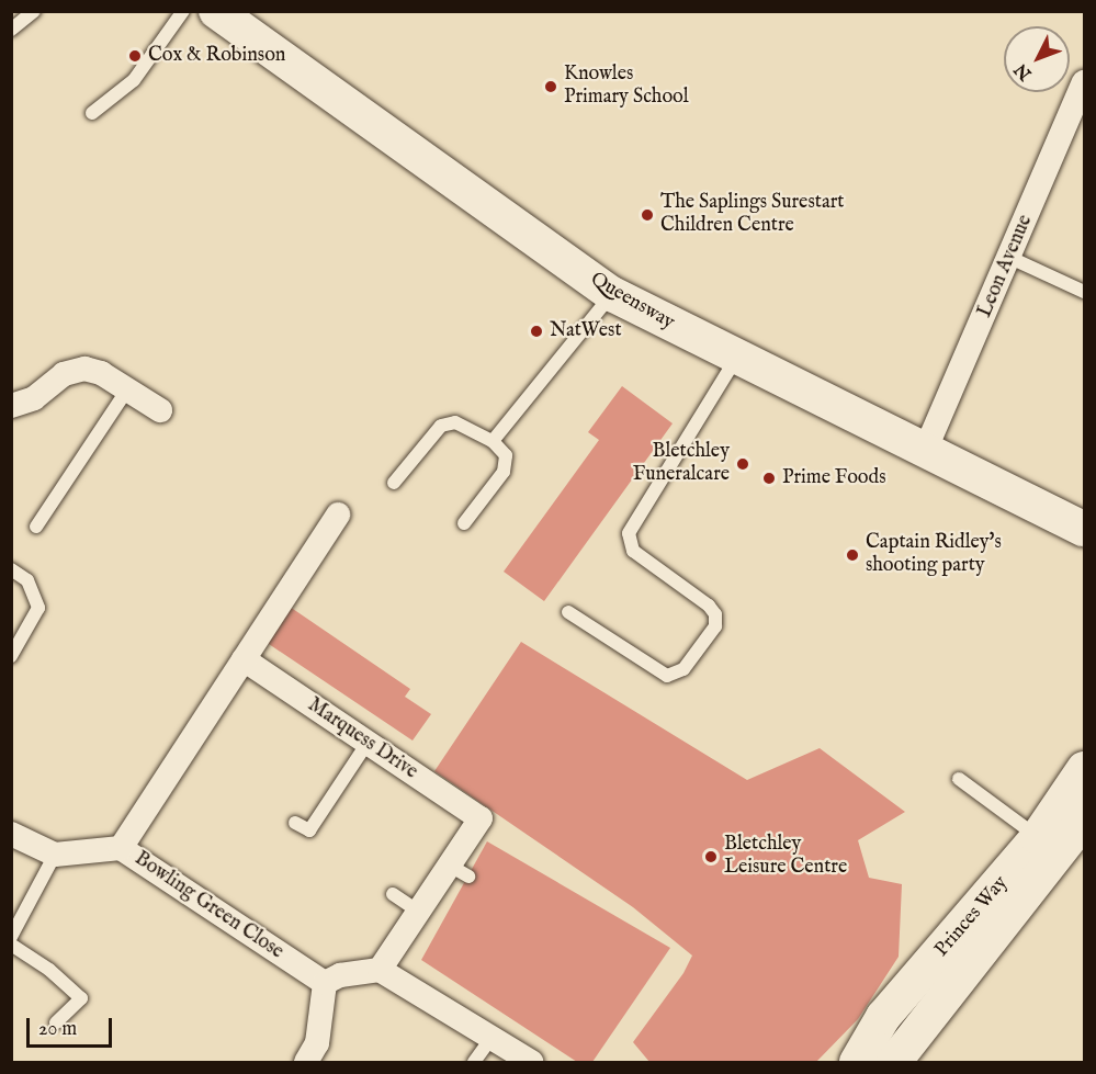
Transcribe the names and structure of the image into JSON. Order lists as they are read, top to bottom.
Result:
{
  "streets": {
    "street": [
      "Leon Avenue",
      "Queensway",
      "Marquess Drive",
      "Bowling Green Close",
      "Princes Way"
    ]
  },
  "crossings": [
    ["Leon Avenue", "Queensway"]
  ],
  "places": [
    "Cox & Robinson",
    "Knowles Primary School",
    "The Saplings Surestart Children Centre",
    "NatWest",
    "Bletchley Funeralcare",
    "Prime Foods",
    "Captain Ridley's shooting party",
    "Bletchley Leisure Centre"
  ],
  "scale_bar": "20 m",
  "north": "bottom left"
}
